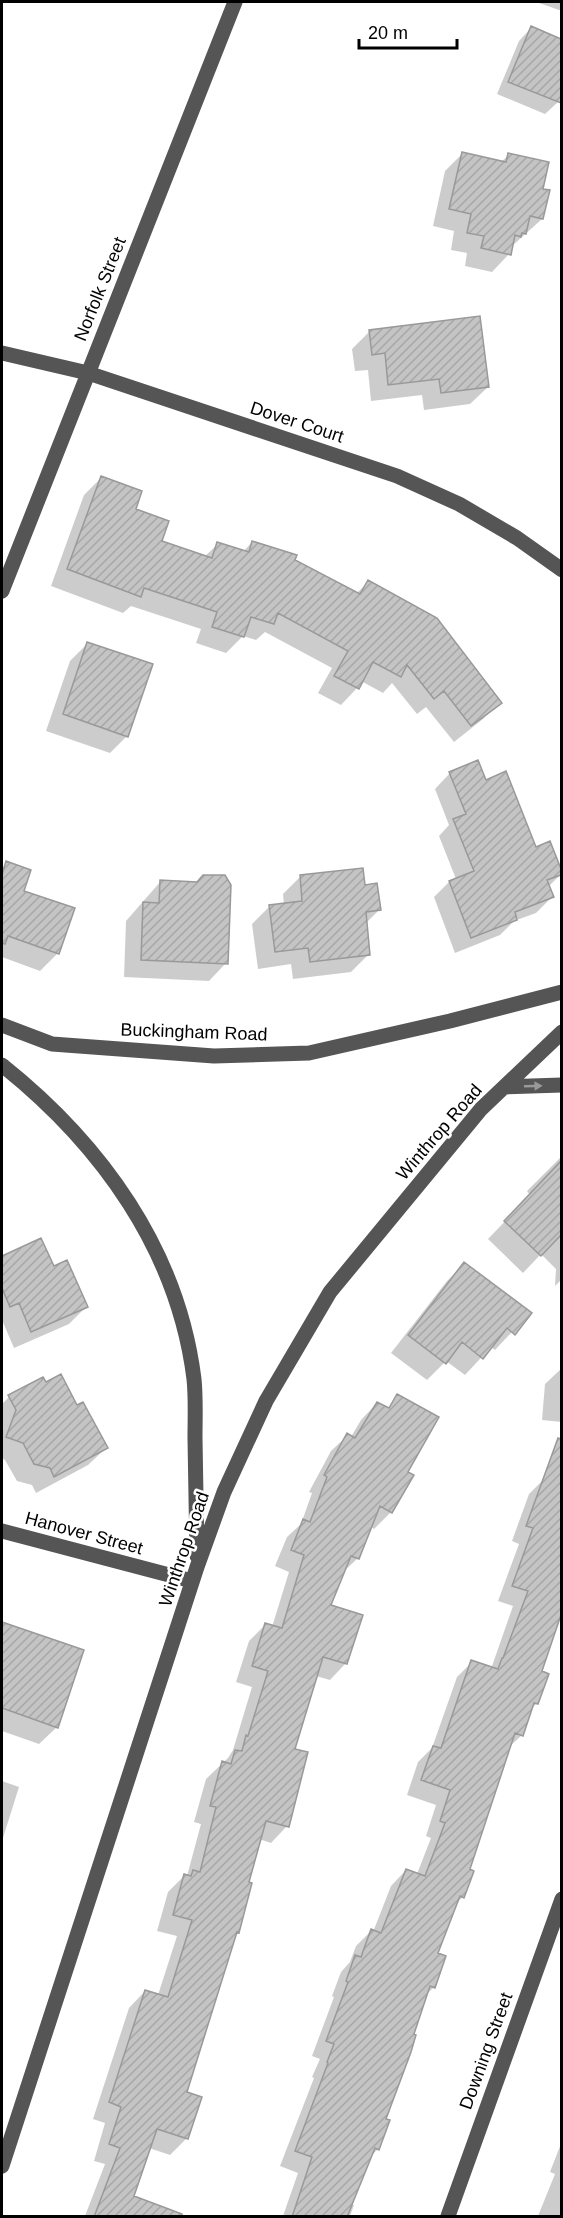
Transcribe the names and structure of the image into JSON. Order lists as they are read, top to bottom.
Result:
{
  "streets": {
    "street": [
      "Norfolk Street",
      "Dover Court",
      "Buckingham Road",
      "Winthrop Road",
      "Hanover Street",
      "Downing Street"
    ]
  },
  "crossings": [
    ["Norfolk Street", "Dover Court"],
    ["Winthrop Road", "Hanover Street"]
  ],
  "scale_bar": "20 m"
}
